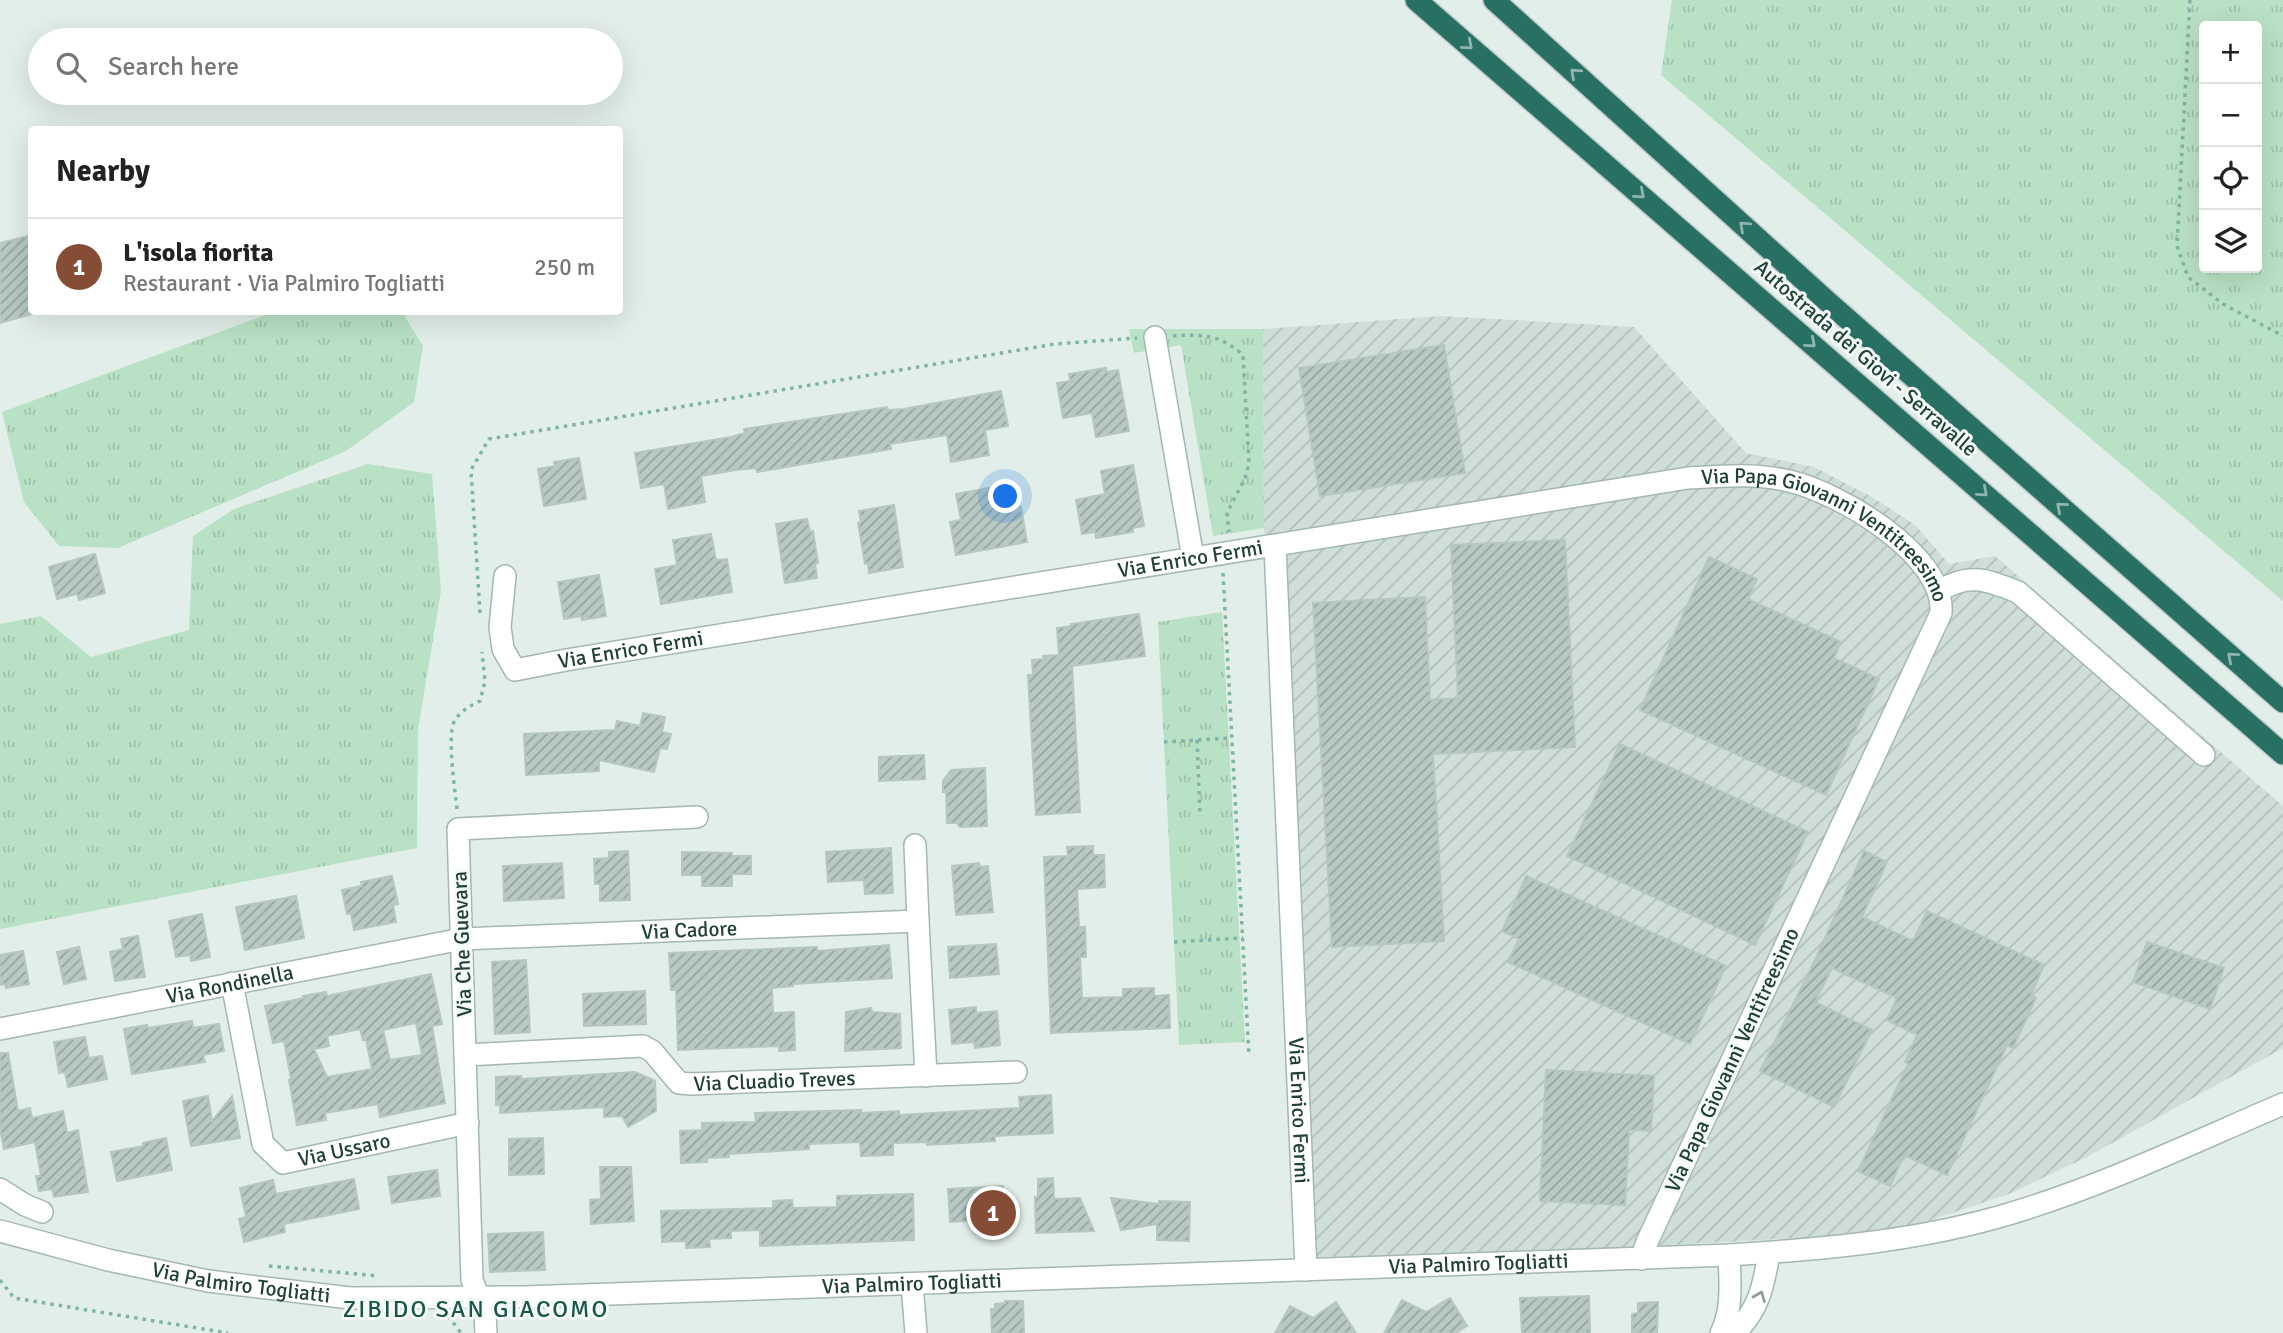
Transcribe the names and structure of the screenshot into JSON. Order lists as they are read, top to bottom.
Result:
{
  "streets": {
    "highway": ["Autostrada dei Giovi - Serravalle"],
    "street": [
      "Via Papa Giovanni Ventitreesimo",
      "Via Enrico Fermi",
      "Via Cadore",
      "Via Che Guevara",
      "Via Rondinella",
      "Via Cluadio Treves",
      "Via Ussaro",
      "Via Palmiro Togliatti"
    ]
  },
  "crossings": [
    ["Via Papa Giovanni Ventitreesimo", "Via Enrico Fermi"],
    ["Via Papa Giovanni Ventitreesimo", "Via Palmiro Togliatti"],
    ["Via Enrico Fermi", "Via Palmiro Togliatti"],
    ["Via Cadore", "Via Che Guevara"],
    ["Via Cadore", "Via Rondinella"],
    ["Via Che Guevara", "Via Rondinella"],
    ["Via Che Guevara", "Via Cluadio Treves"],
    ["Via Che Guevara", "Via Ussaro"],
    ["Via Che Guevara", "Via Palmiro Togliatti"],
    ["Via Rondinella", "Via Ussaro"]
  ],
  "districts": ["ZIBIDO SAN GIACOMO"],
  "page": {
    "map_buttons": ["+", "−"],
    "search": "Search here",
    "heading": "Nearby",
    "list": [
      {
        "mark": "1",
        "name": "L'isola fiorita",
        "note": "Restaurant · Via Palmiro Togliatti",
        "value": "250 m"
      }
    ],
    "pins": "1"
  }
}
